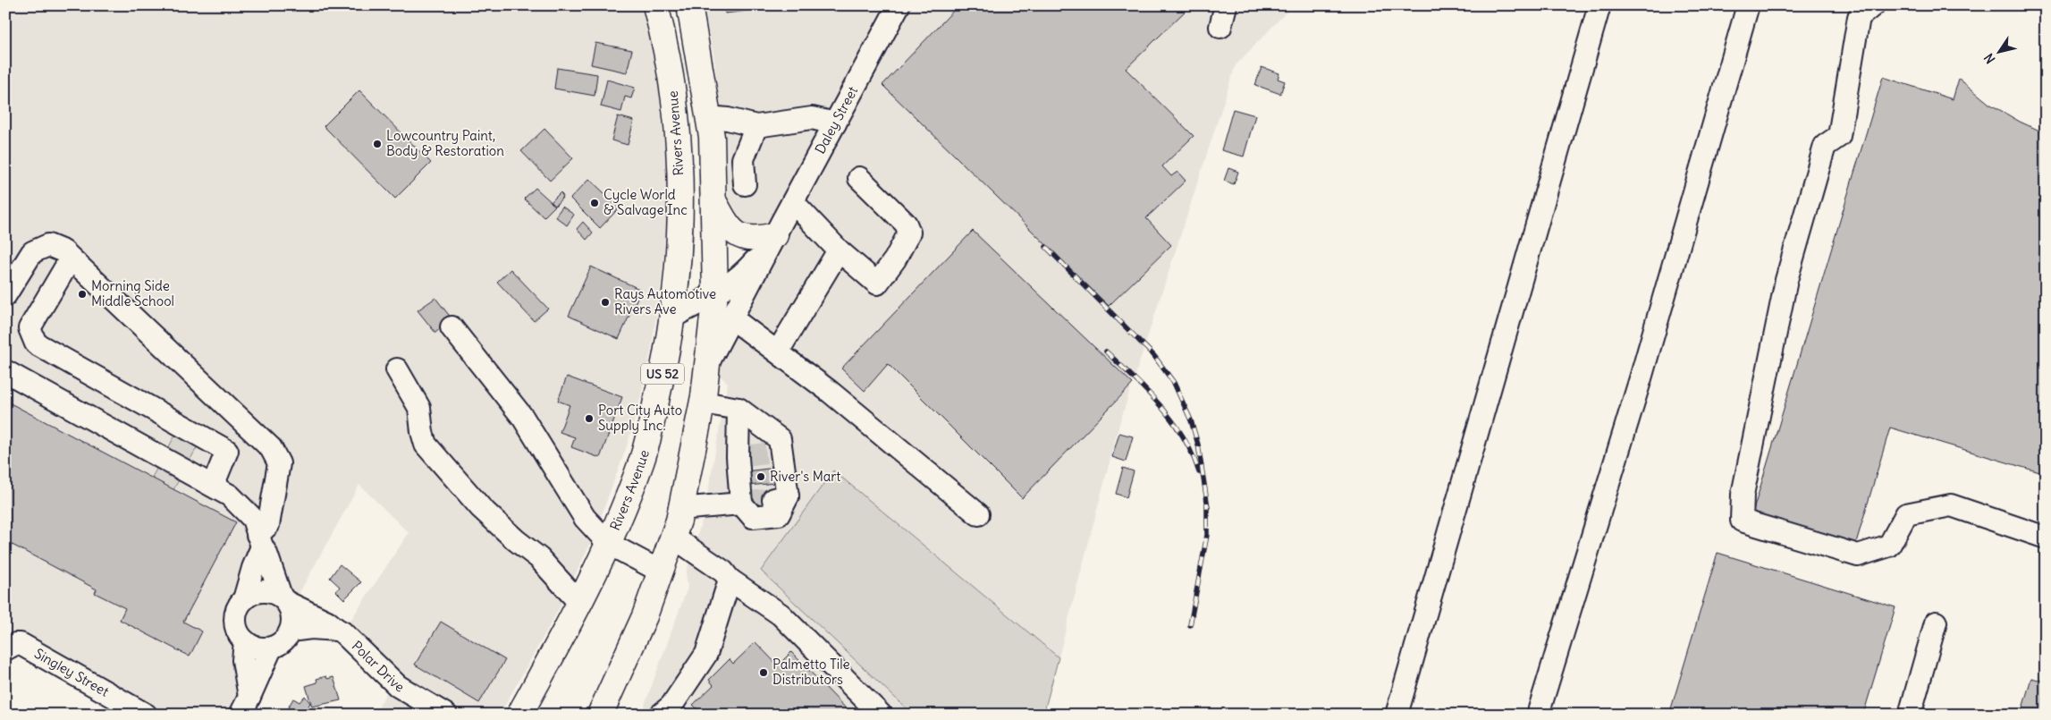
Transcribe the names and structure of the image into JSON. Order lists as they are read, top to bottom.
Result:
{
  "streets": {
    "main road": ["Rivers Avenue", "US 52"],
    "street": ["Daley Street", "Polar Drive", "Singley Street"]
  },
  "crossings": [
    ["Daley Street", "Rivers Avenue"]
  ],
  "places": [
    "Lowcountry Paint, Body & Restoration",
    "Cycle World & Salvage Inc",
    "Morning Side Middle School",
    "Rays Automotive Rivers Ave",
    "Port City Auto Supply Inc.",
    "River's Mart",
    "Palmetto Tile Distributors"
  ],
  "north": "bottom left"
}
